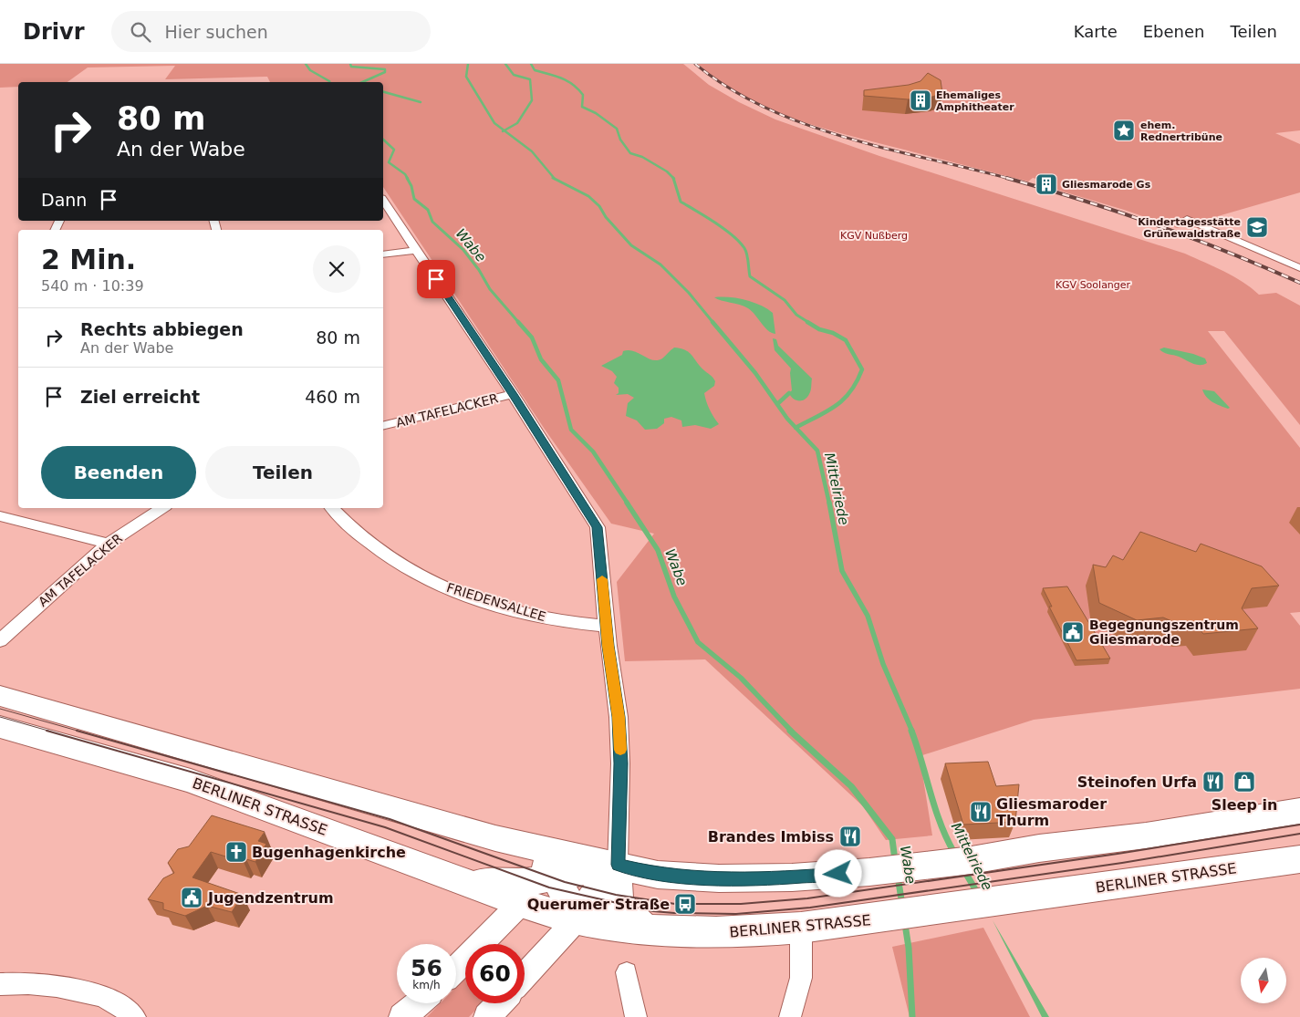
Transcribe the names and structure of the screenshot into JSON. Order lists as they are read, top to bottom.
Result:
{
  "streets": {
    "main road": ["BERLINER STRASSE"],
    "street": ["AM TAFELACKER", "FRIEDENSALLEE"]
  },
  "water": ["Wabe", "Mittelriede"],
  "parks": ["KGV Nußberg", "KGV Soolanger"],
  "places": {
    "building": ["Ehemaliges Amphitheater", "Gliesmarode Gs"],
    "place": ["ehem. Rednertribüne"],
    "school or university": ["Kindertagesstätte Grünewaldstraße"],
    "public building": ["Begegnungszentrum Gliesmarode", "Jugendzentrum"],
    "restaurant": ["Steinofen Urfa", "Gliesmaroder Thurm", "Brandes Imbiss"],
    "shop": ["Sleep in"],
    "church": ["Bugenhagenkirche"],
    "bus stop": ["Querumer Straße"]
  },
  "north": "bottom",
  "page": {
    "header": "Drivr",
    "search": "Hier suchen",
    "nav": ["Karte", "Ebenen", "Teilen"],
    "turn": ["80 m", "An der Wabe"],
    "then": "Dann",
    "heading": ["2 Min.", "540 m · 10:39"],
    "list": [
      {
        "name": "Rechts abbiegen",
        "note": "An der Wabe",
        "value": "80 m"
      },
      {
        "name": "Ziel erreicht",
        "value": "460 m"
      }
    ],
    "buttons": ["Beenden", "Teilen"],
    "speed": "56 km/h",
    "limit": "60"
  }
}
